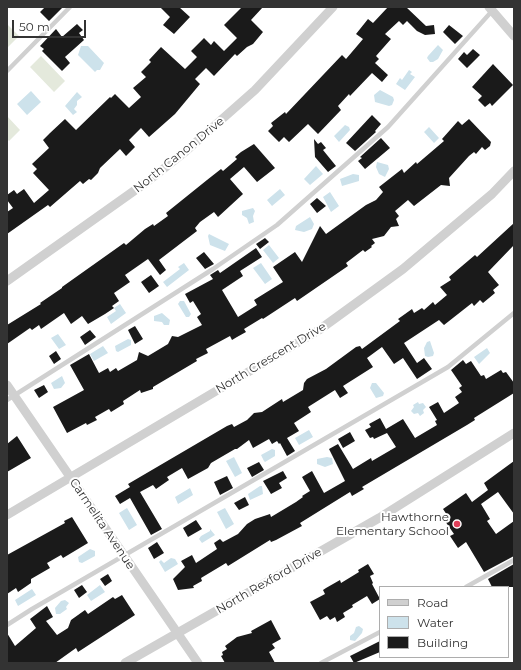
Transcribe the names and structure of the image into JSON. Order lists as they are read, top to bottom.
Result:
{
  "streets": {
    "street": [
      "North Canon Drive",
      "North Crescent Drive",
      "Carmelita Avenue",
      "North Rexford Drive"
    ]
  },
  "crossings": [
    ["North Crescent Drive", "Carmelita Avenue"],
    ["Carmelita Avenue", "North Rexford Drive"]
  ],
  "places": ["Hawthorne Elementary School"],
  "legend": ["Road", "Water", "Building"],
  "scale_bar": "50 m"
}
